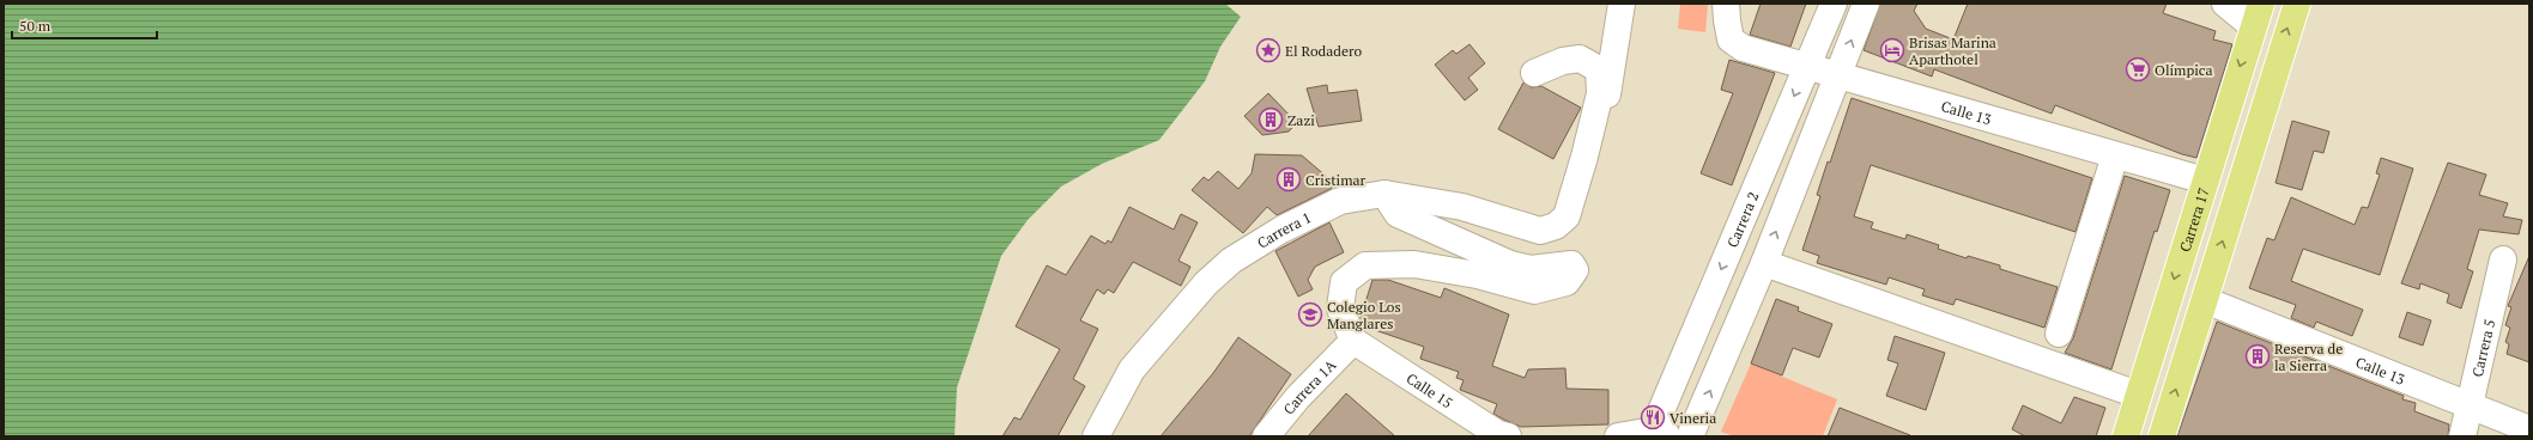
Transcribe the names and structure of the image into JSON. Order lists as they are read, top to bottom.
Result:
{
  "streets": {
    "main road": ["Carrera 17"],
    "street": [
      "Calle 13",
      "Carrera 2",
      "Carrera 1",
      "Carrera 5",
      "Carrera 1A",
      "Calle 15"
    ]
  },
  "crossings": [
    ["Calle 13", "Carrera 2"],
    ["Calle 13", "Carrera 17"],
    ["Calle 13", "Carrera 5"],
    ["Carrera 1A", "Calle 15"]
  ],
  "places": {
    "place": ["El Rodadero"],
    "hotel": ["Brisas Marina Aparthotel"],
    "supermarket": ["Olímpica"],
    "building": ["Zazi", "Cristimar", "Reserva de la Sierra"],
    "school or university": ["Colegio Los Manglares"],
    "restaurant": ["Vineria"]
  },
  "scale_bar": "50 m"
}
